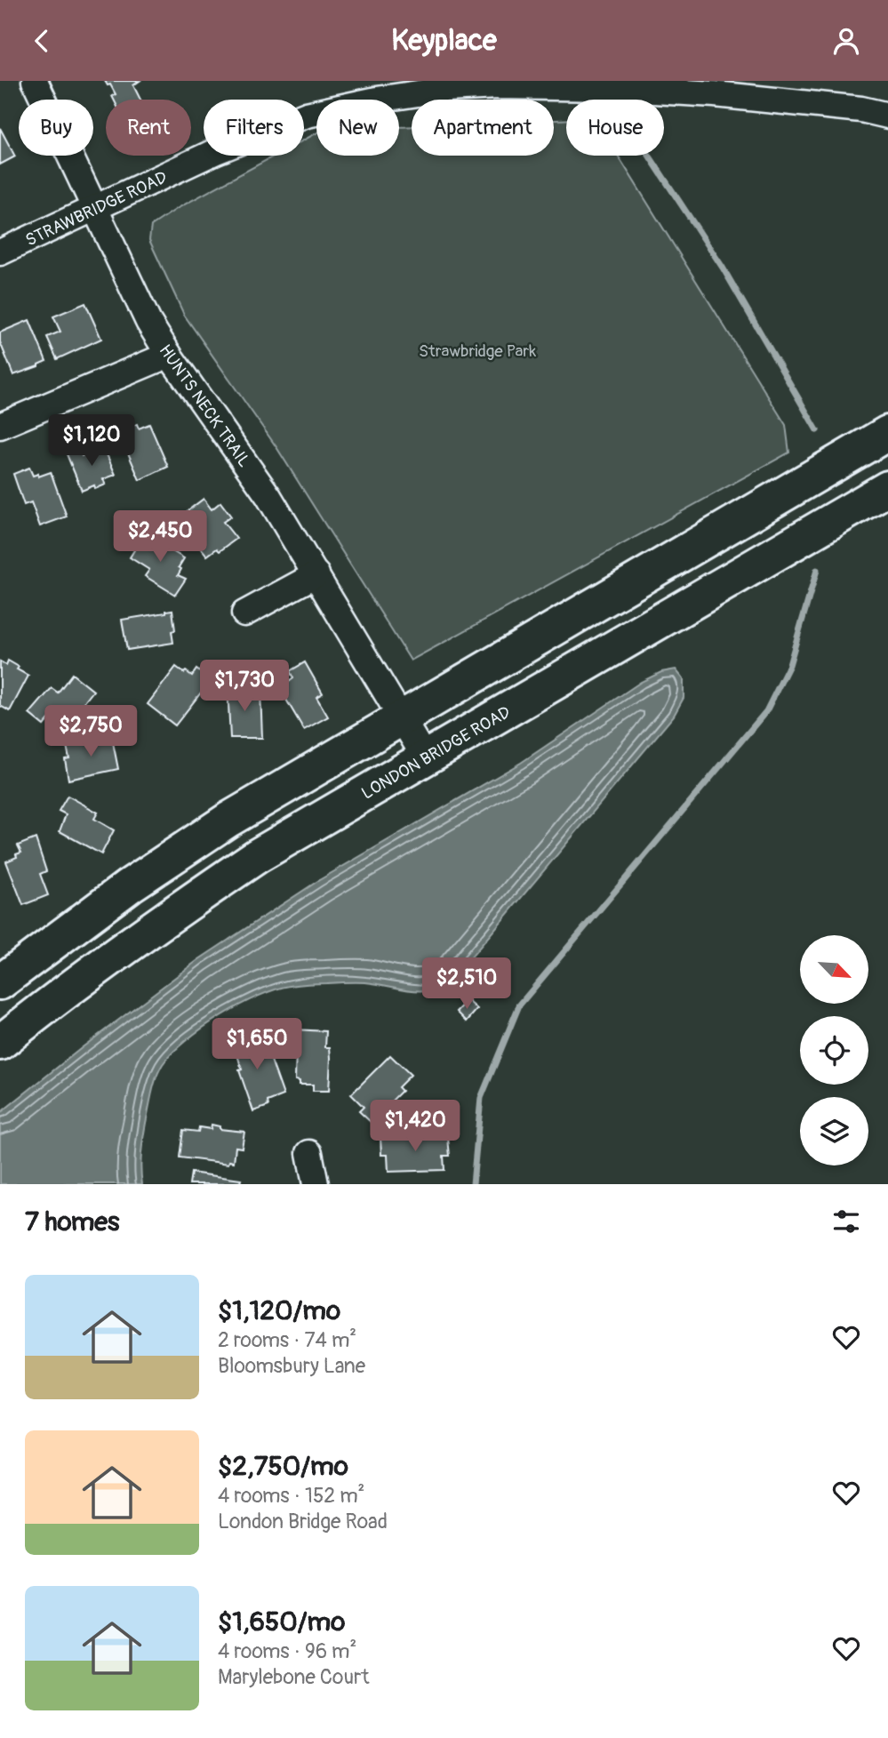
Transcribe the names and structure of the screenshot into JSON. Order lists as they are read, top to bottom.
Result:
{
  "streets": {
    "main road": ["LONDON BRIDGE ROAD"],
    "street": ["STRAWBRIDGE ROAD", "HUNTS NECK TRAIL"]
  },
  "crossings": [
    ["STRAWBRIDGE ROAD", "HUNTS NECK TRAIL"],
    ["HUNTS NECK TRAIL", "LONDON BRIDGE ROAD"]
  ],
  "parks": ["Strawbridge Park"],
  "north": "bottom right",
  "page": {
    "header": "Keyplace",
    "chip": [
      "Buy",
      "Rent",
      "Filters",
      "New",
      "Apartment",
      "House"
    ],
    "price": [
      "$1,120",
      "$2,450",
      "$1,730",
      "$2,750",
      "$2,510",
      "$1,650",
      "$1,420"
    ],
    "heading": "7 homes",
    "list": [
      {
        "name": "$1,120/mo",
        "note": "2 rooms · 74 m² · Bloomsbury Lane"
      },
      {
        "name": "$2,750/mo",
        "note": "4 rooms · 152 m² · London Bridge Road"
      },
      {
        "name": "$1,650/mo",
        "note": "4 rooms · 96 m² · Marylebone Court"
      }
    ]
  }
}
